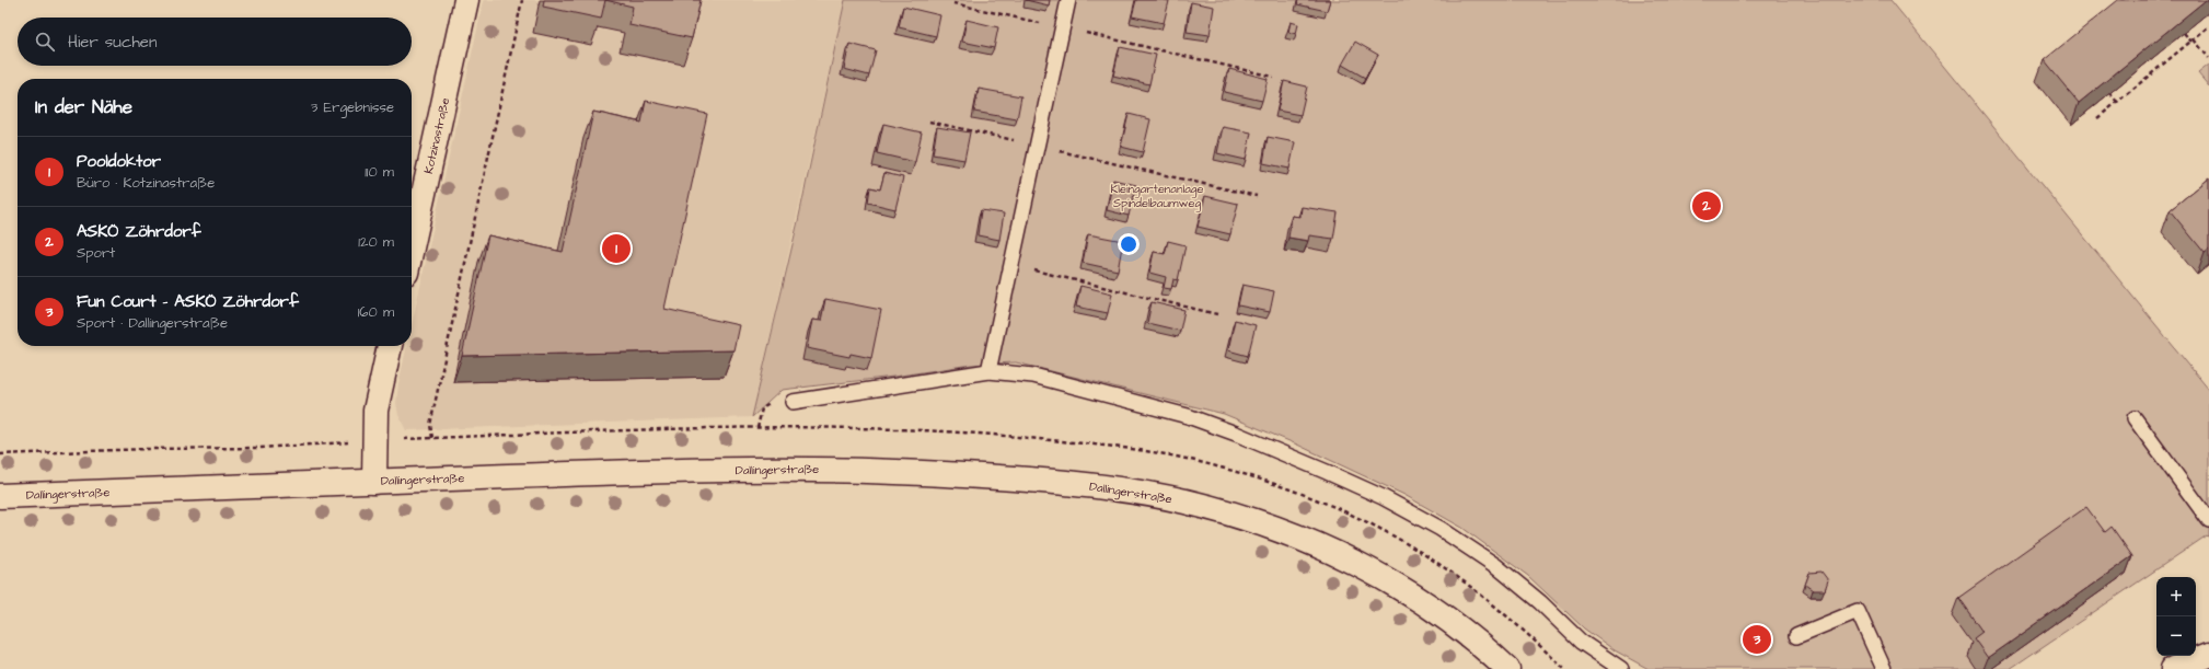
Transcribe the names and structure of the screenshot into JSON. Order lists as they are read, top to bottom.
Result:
{
  "streets": {
    "street": ["Kotzinastraße", "Dallingerstraße"]
  },
  "parks": ["Kleingartenanlage Spindelbaumweg"],
  "page": {
    "search": "Hier suchen",
    "heading": ["In der Nähe", "3 Ergebnisse"],
    "list": [
      {
        "mark": "1",
        "name": "Pooldoktor",
        "note": "Büro · Kotzinastraße",
        "value": "110 m"
      },
      {
        "mark": "2",
        "name": "ASKÖ Zöhrdorf",
        "note": "Sport",
        "value": "120 m"
      },
      {
        "mark": "3",
        "name": "Fun Court - ASKÖ Zöhrdorf",
        "note": "Sport · Dallingerstraße",
        "value": "160 m"
      }
    ],
    "pins": ["2", "1", "3"],
    "map_buttons": ["+", "−"]
  }
}
